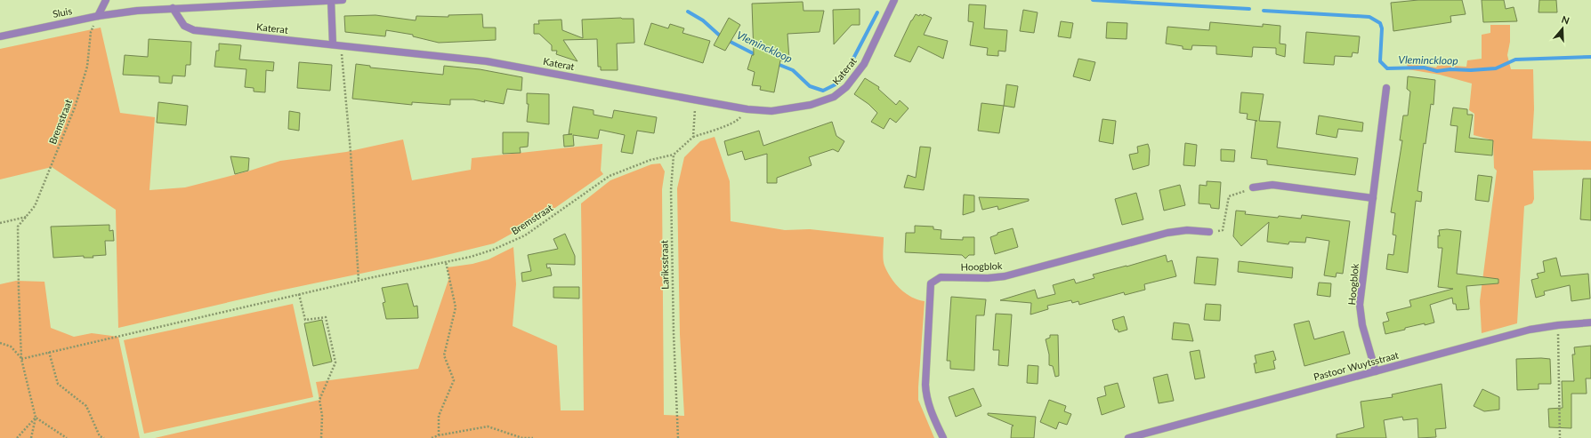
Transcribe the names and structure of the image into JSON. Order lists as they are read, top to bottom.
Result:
{
  "streets": {
    "street": [
      "Sluis",
      "Katerat",
      "Hoogblok",
      "Pastoor Wuytsstraat"
    ],
    "path": ["Bremstraat", "Lariksstraat"]
  },
  "crossings": [
    ["Sluis", "Katerat"],
    ["Sluis", "Bremstraat"],
    ["Bremstraat", "Lariksstraat"],
    ["Hoogblok", "Pastoor Wuytsstraat"]
  ],
  "water": ["Vleminckloop"],
  "north": "top"
}
